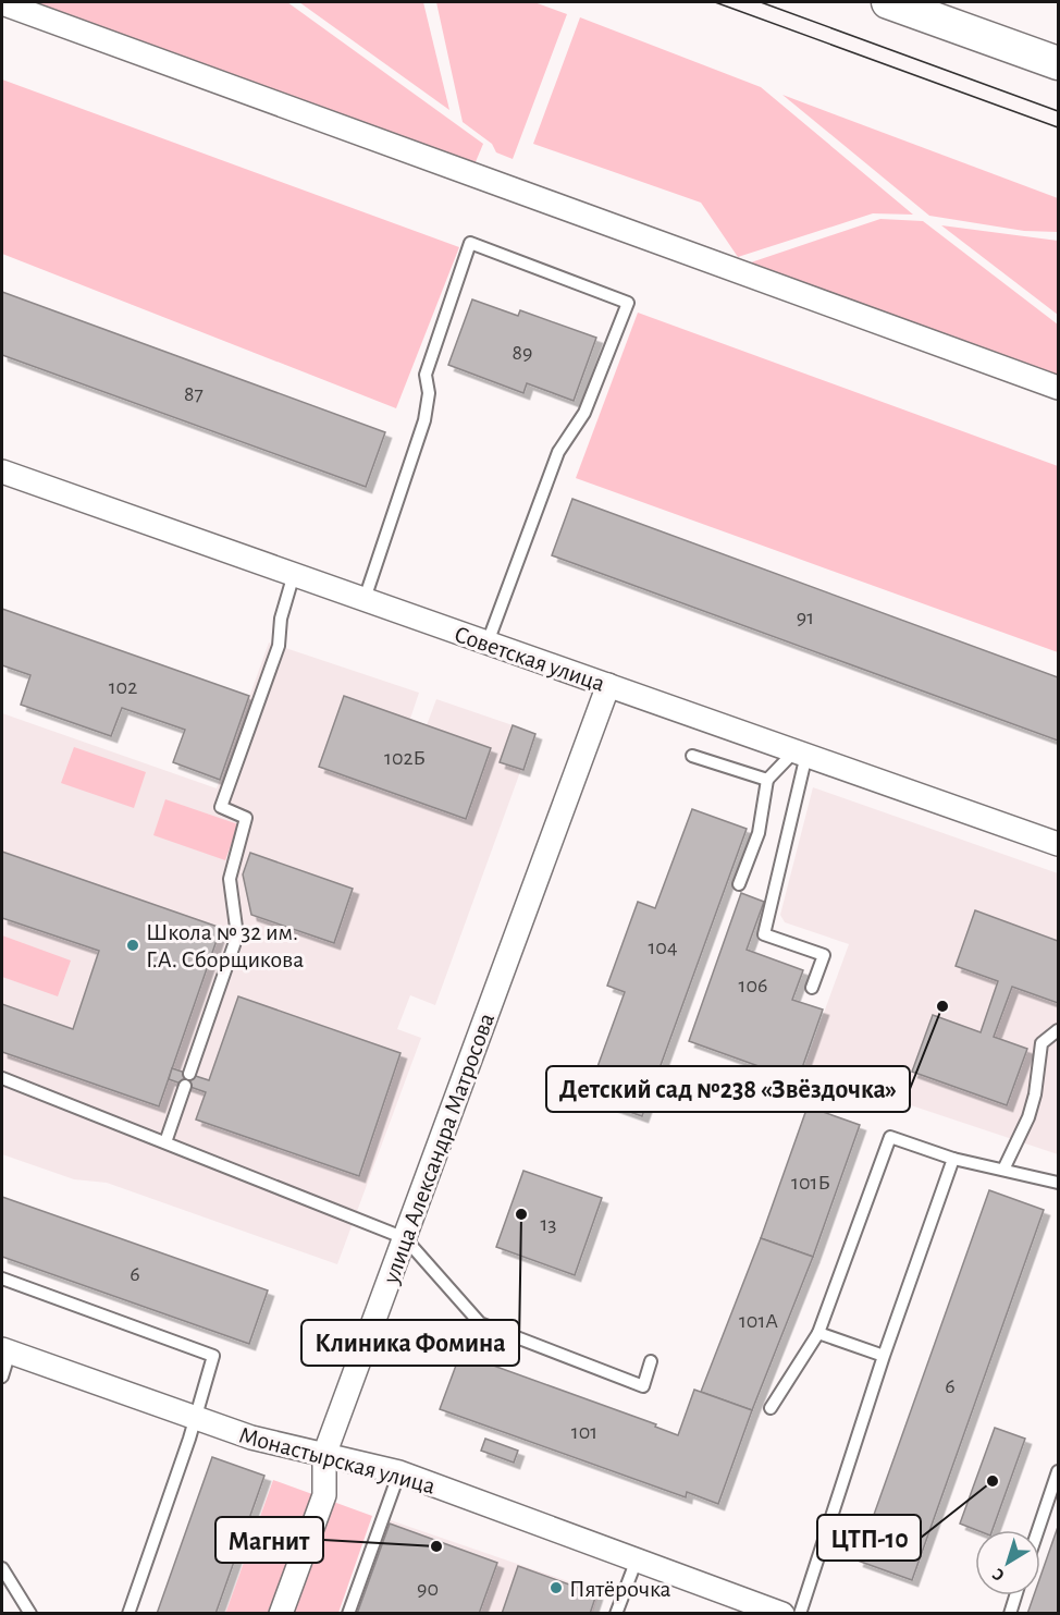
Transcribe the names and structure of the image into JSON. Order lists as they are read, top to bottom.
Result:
{
  "streets": {
    "street": ["Советская улица", "улица Александра Матросова", "Монастырская улица"]
  },
  "crossings": [
    ["Советская улица", "улица Александра Матросова"],
    ["улица Александра Матросова", "Монастырская улица"]
  ],
  "places": [
    "Школа № 32 им. Г.А. Сборщикова",
    "Детский сад №238 «Звёздочка»",
    "Клиника Фомина",
    "ЦТП-10",
    "Магнит",
    "Пятёрочка"
  ],
  "house_numbers": [
    "89",
    "87",
    "91",
    "102",
    "102Б",
    "104",
    "106",
    "101Б",
    "13",
    "6",
    "101А",
    "6",
    "101",
    "90"
  ],
  "north": "bottom left"
}
